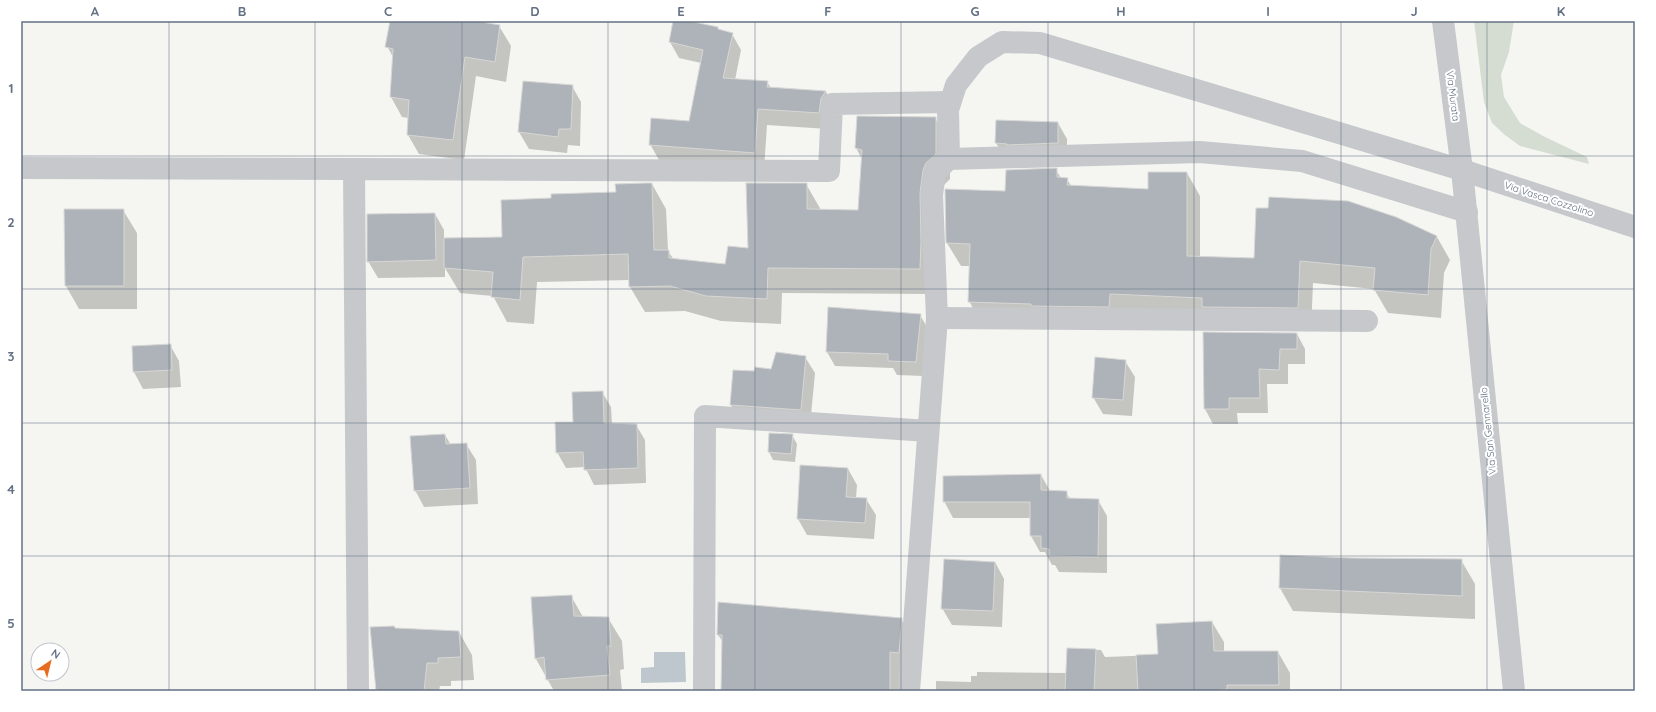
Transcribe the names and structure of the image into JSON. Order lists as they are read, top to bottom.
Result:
{
  "streets": {
    "street": ["Via Murata", "Via Vasca Cozzolino", "Via San Gennarello"]
  },
  "crossings": [
    ["Via Murata", "Via Vasca Cozzolino"],
    ["Via Murata", "Via San Gennarello"],
    ["Via Vasca Cozzolino", "Via San Gennarello"]
  ],
  "north": "top right",
  "grid": {
    "columns": [
      "A",
      "B",
      "C",
      "D",
      "E",
      "F",
      "G",
      "H",
      "I",
      "J",
      "K"
    ],
    "rows": [
      "1",
      "2",
      "3",
      "4",
      "5"
    ]
  }
}
